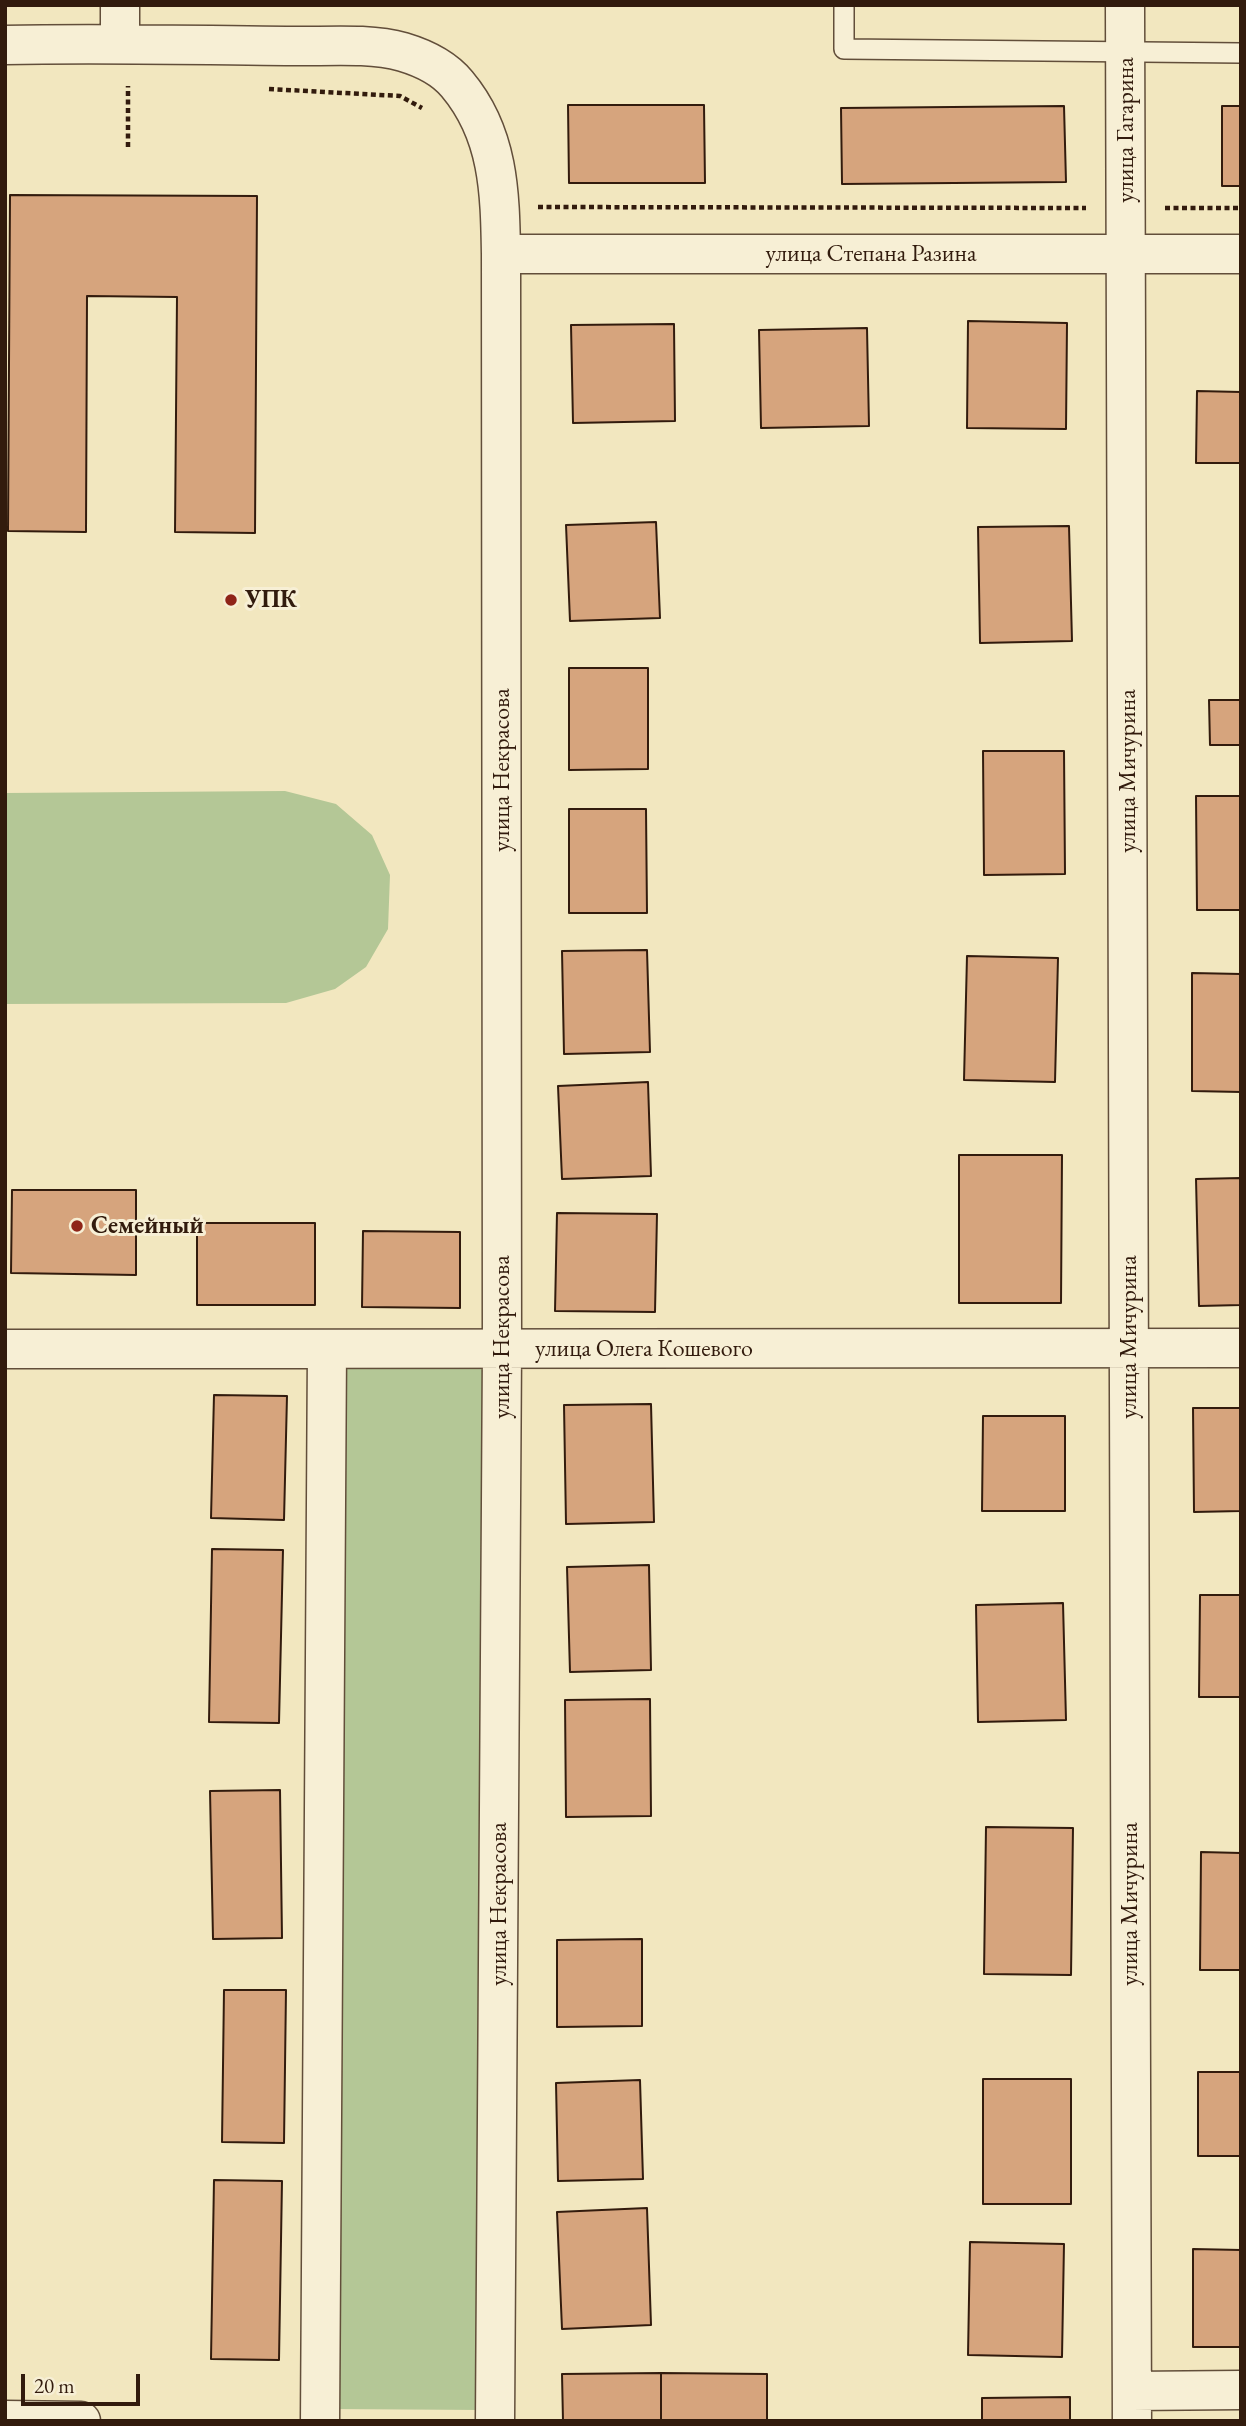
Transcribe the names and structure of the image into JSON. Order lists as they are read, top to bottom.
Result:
{
  "streets": {
    "street": [
      "улица Гагарина",
      "улица Степана Разина",
      "улица Некрасова",
      "улица Мичурина",
      "улица Олега Кошевого"
    ]
  },
  "crossings": [
    ["улица Гагарина", "улица Степана Разина"],
    ["улица Гагарина", "улица Мичурина"],
    ["улица Степана Разина", "улица Некрасова"],
    ["улица Степана Разина", "улица Мичурина"],
    ["улица Некрасова", "улица Олега Кошевого"],
    ["улица Мичурина", "улица Олега Кошевого"]
  ],
  "places": ["УПК", "Семейный"],
  "scale_bar": "20 m"
}
